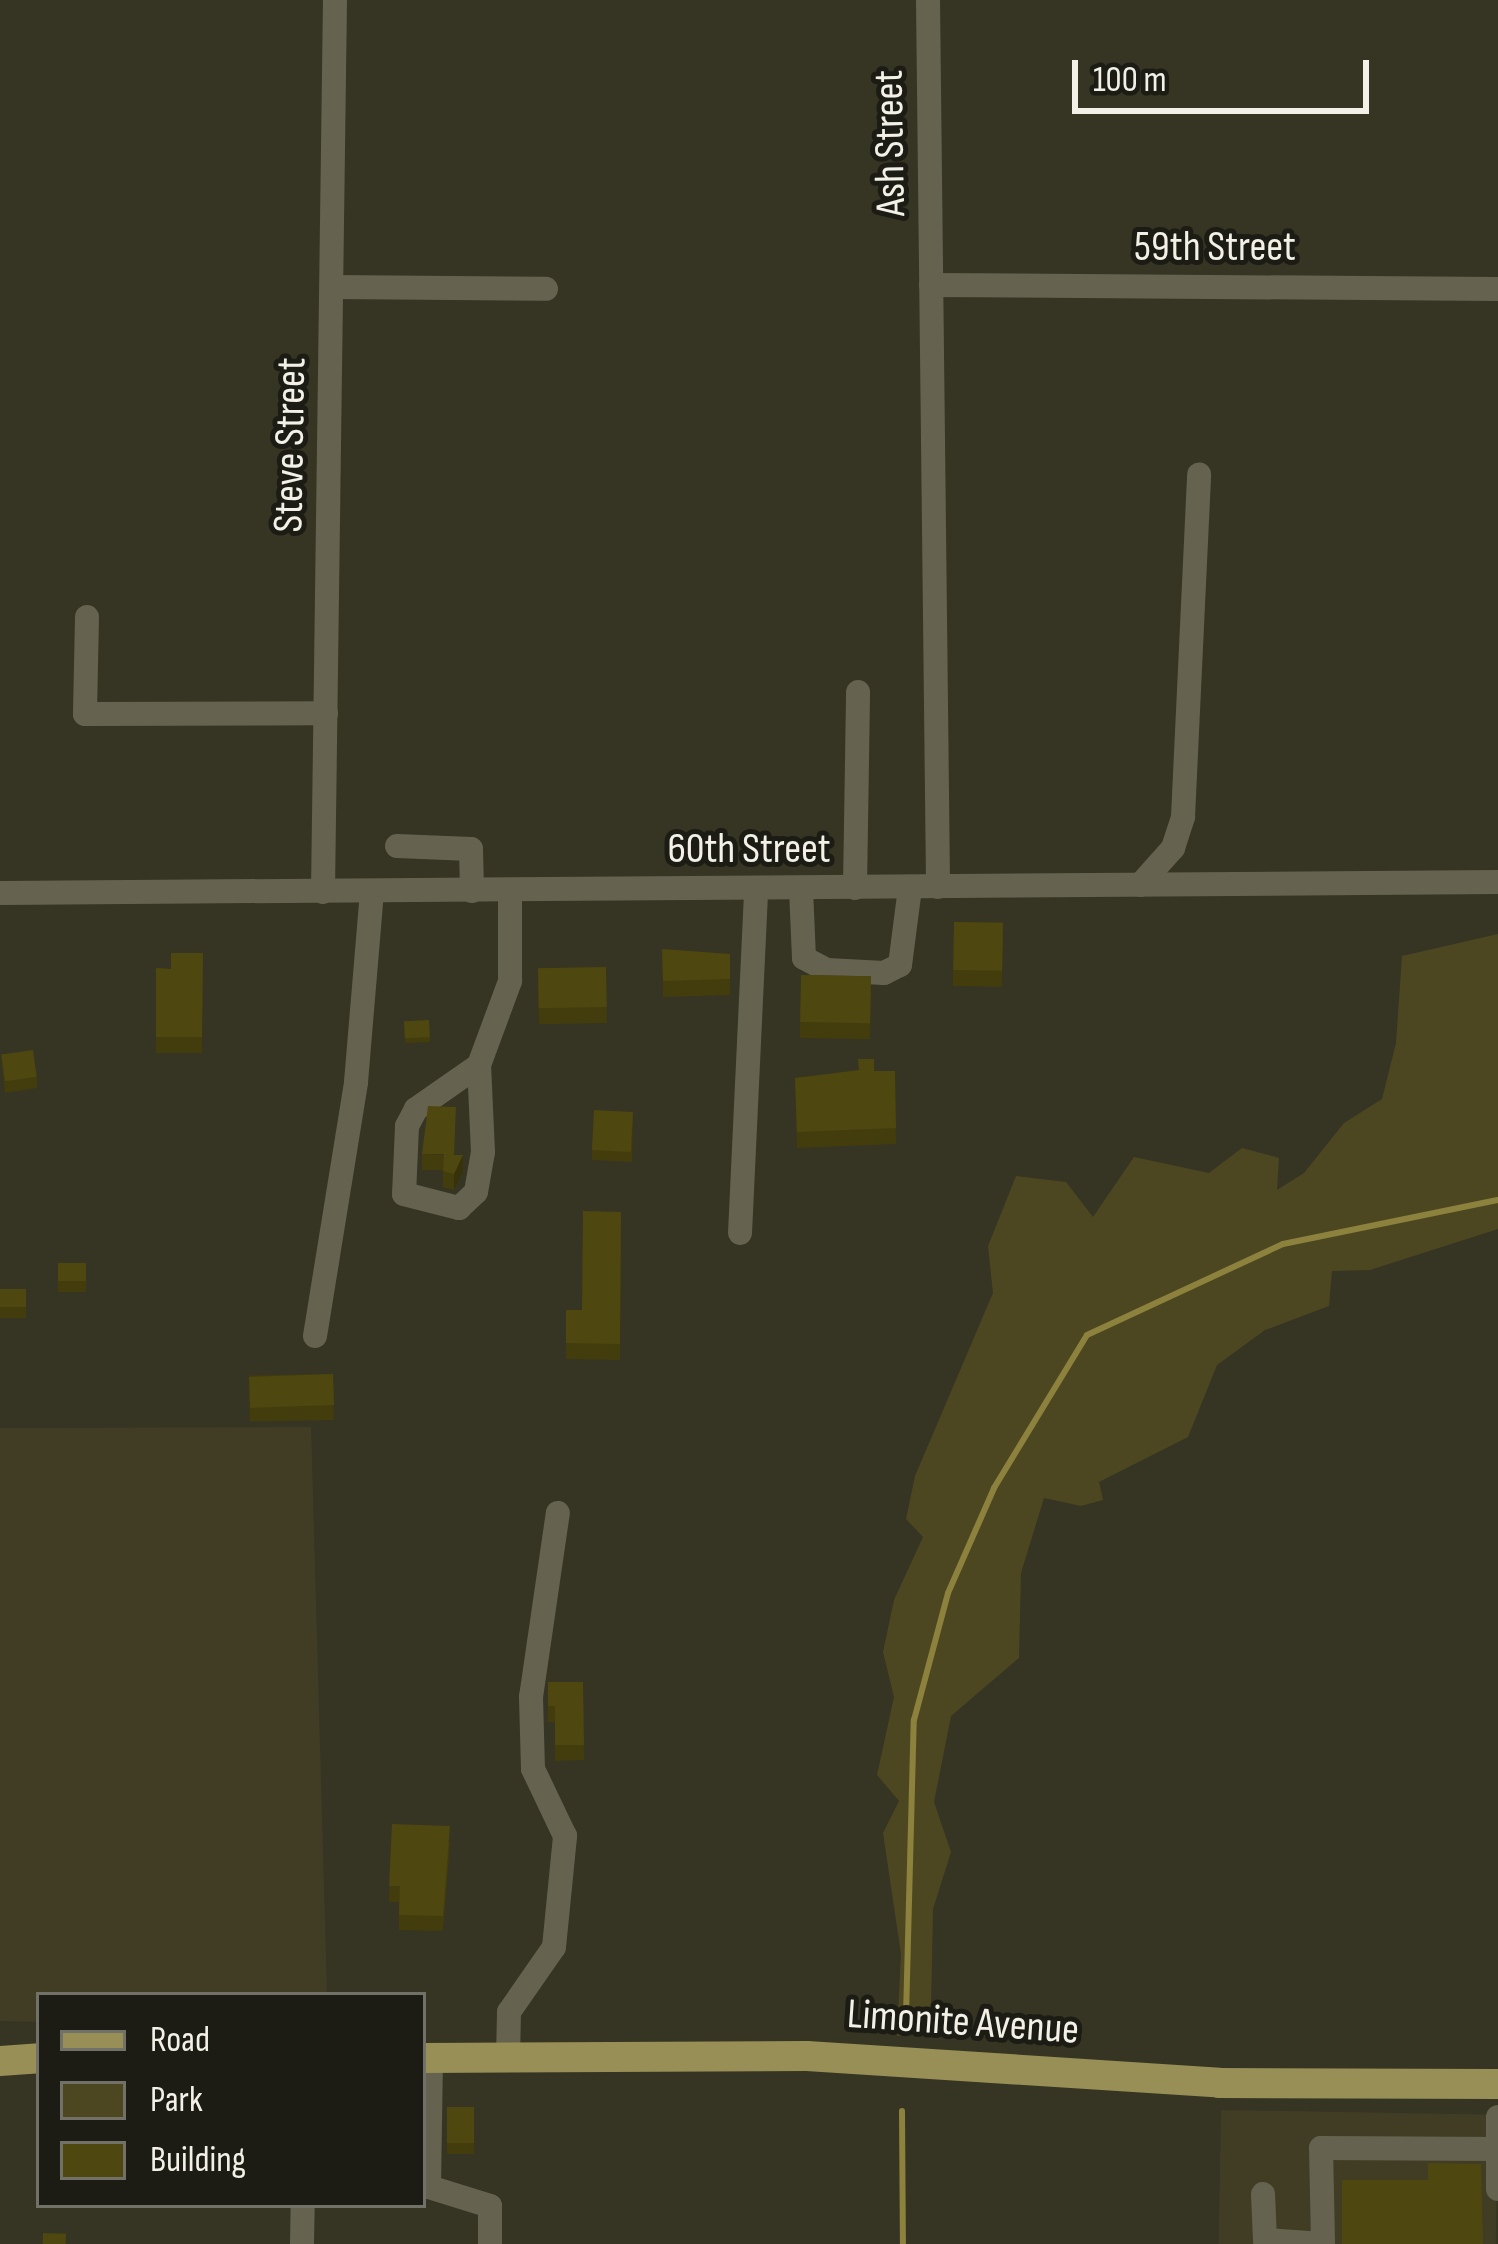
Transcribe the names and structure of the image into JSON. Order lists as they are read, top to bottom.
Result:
{
  "streets": {
    "main road": ["Limonite Avenue"],
    "street": [
      "Ash Street",
      "59th Street",
      "Steve Street",
      "60th Street"
    ]
  },
  "crossings": [
    ["Ash Street", "59th Street"],
    ["Ash Street", "60th Street"],
    ["Steve Street", "60th Street"]
  ],
  "legend": ["Road", "Park", "Building"],
  "scale_bar": "100 m"
}
